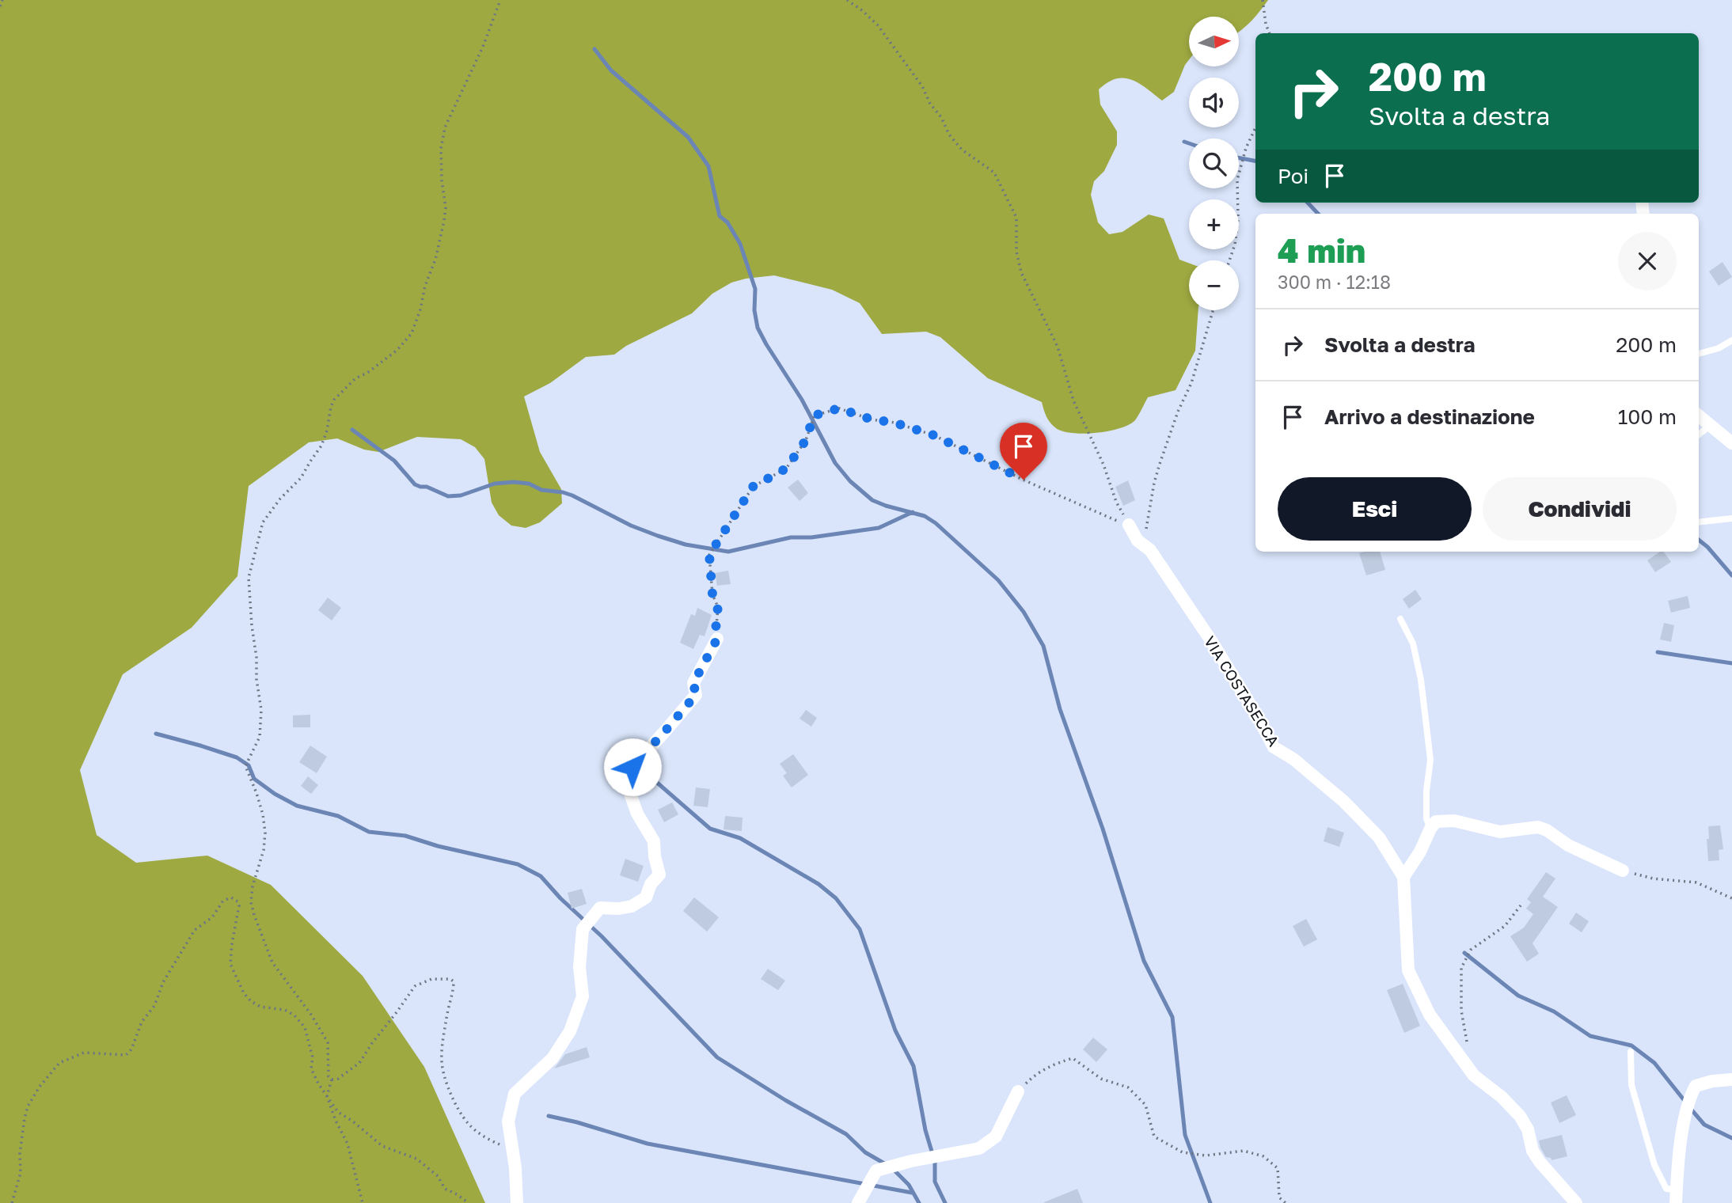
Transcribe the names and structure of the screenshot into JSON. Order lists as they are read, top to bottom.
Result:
{
  "streets": {
    "street": ["VIA COSTASECCA"]
  },
  "north": "right",
  "page": {
    "map_buttons": ["+", "−"],
    "turn": ["200 m", "Svolta a destra"],
    "then": "Poi",
    "heading": ["4 min", "300 m · 12:18"],
    "list": [
      {
        "name": "Svolta a destra",
        "value": "200 m"
      },
      {
        "name": "Arrivo a destinazione",
        "value": "100 m"
      }
    ],
    "buttons": ["Esci", "Condividi"]
  }
}
